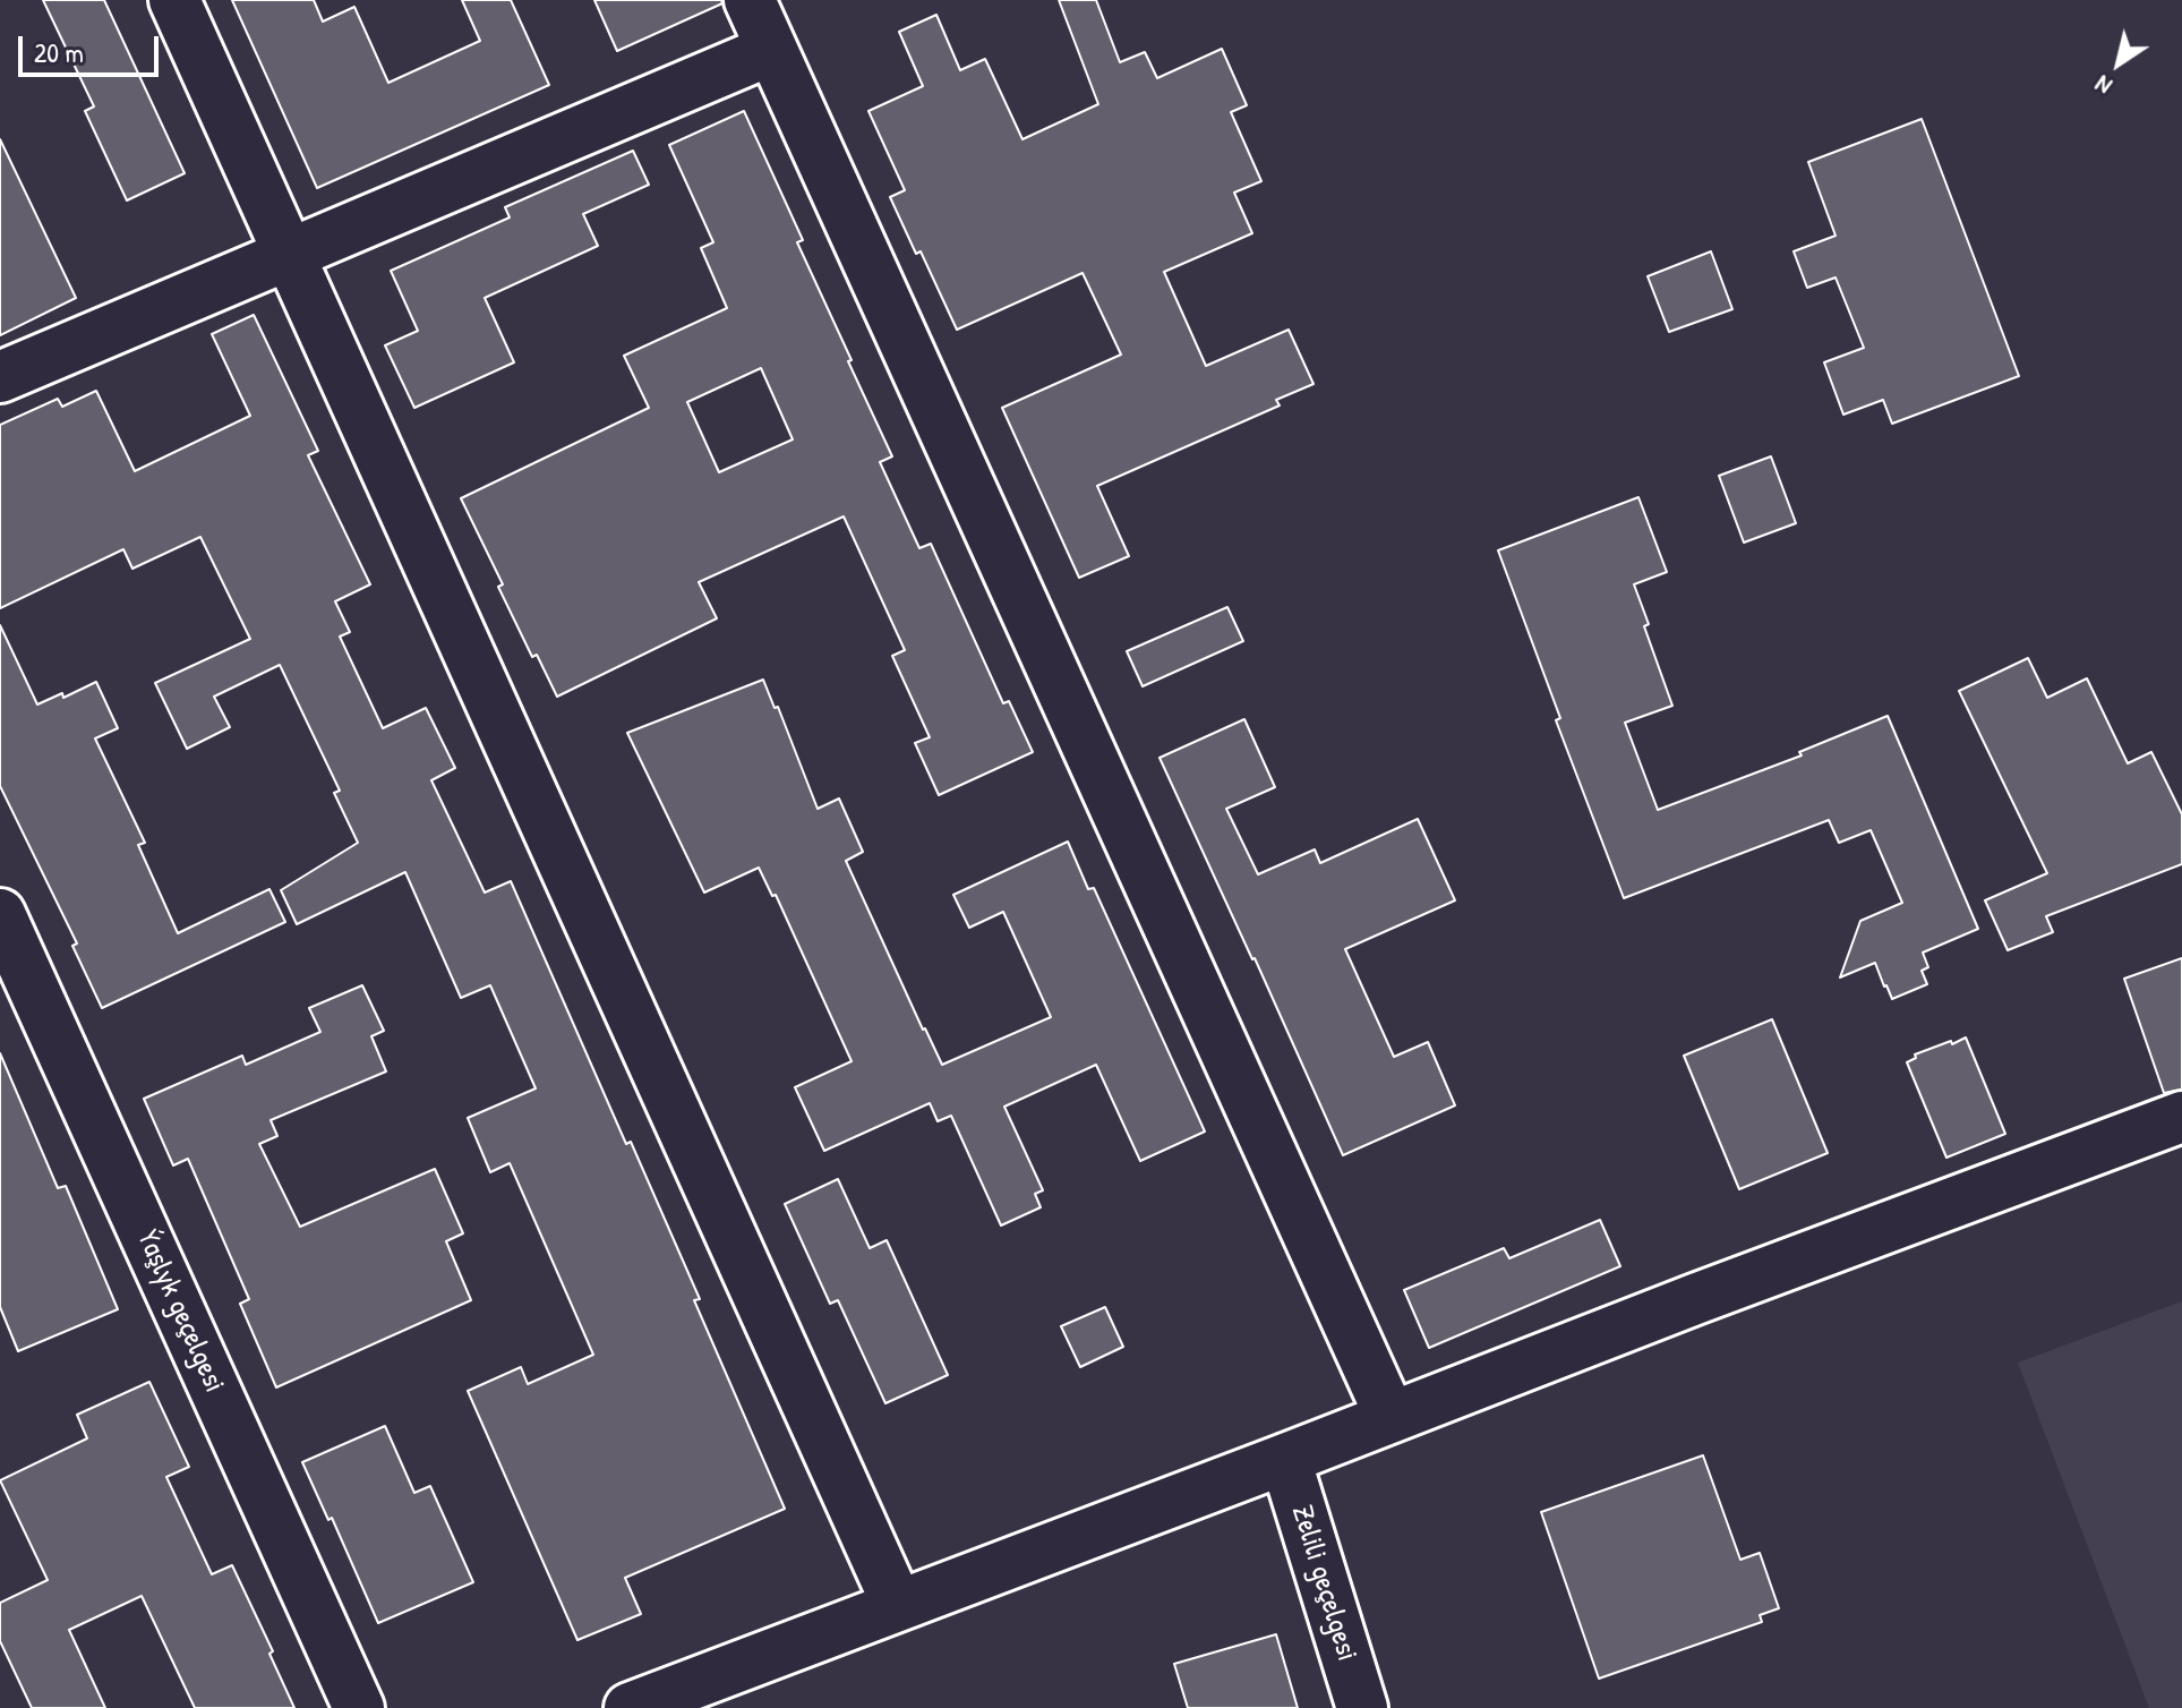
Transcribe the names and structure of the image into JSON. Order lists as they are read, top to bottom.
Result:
{
  "streets": {
    "street": ["Ýaşlyk geçelgesi", "Zelili geçelgesi"]
  },
  "scale_bar": "20 m",
  "north": "bottom left"
}
